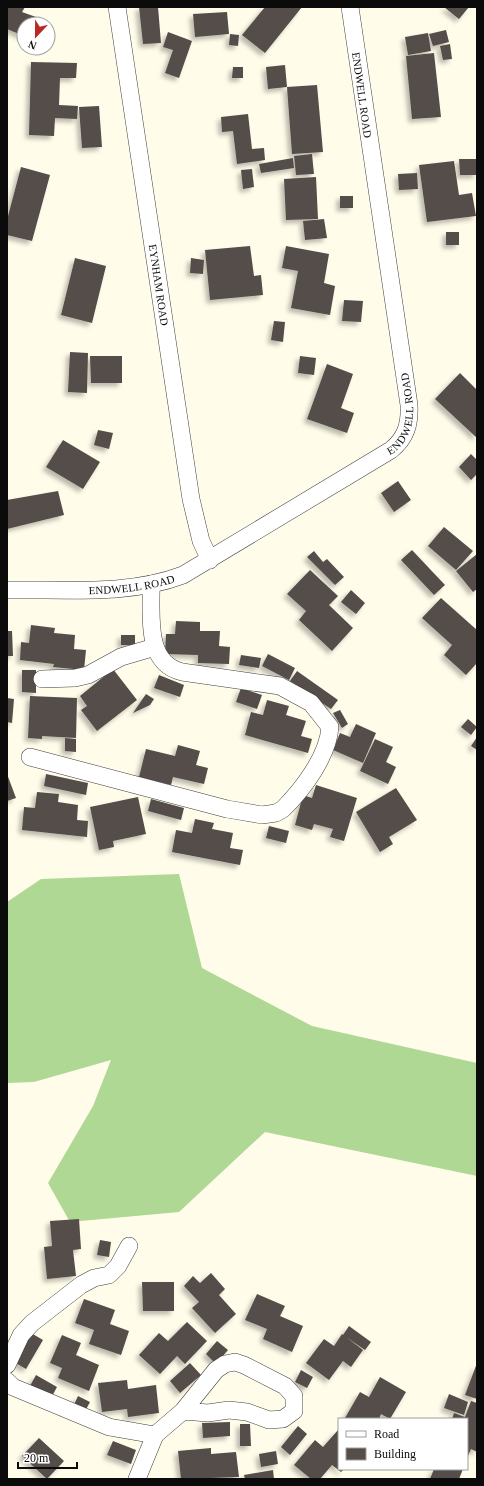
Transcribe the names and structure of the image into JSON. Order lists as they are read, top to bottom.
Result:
{
  "streets": {
    "street": ["ENDWELL ROAD", "EYNHAM ROAD"]
  },
  "crossings": [
    ["ENDWELL ROAD", "EYNHAM ROAD"]
  ],
  "legend": ["Road", "Building"],
  "scale_bar": "20 m",
  "north": "bottom"
}
